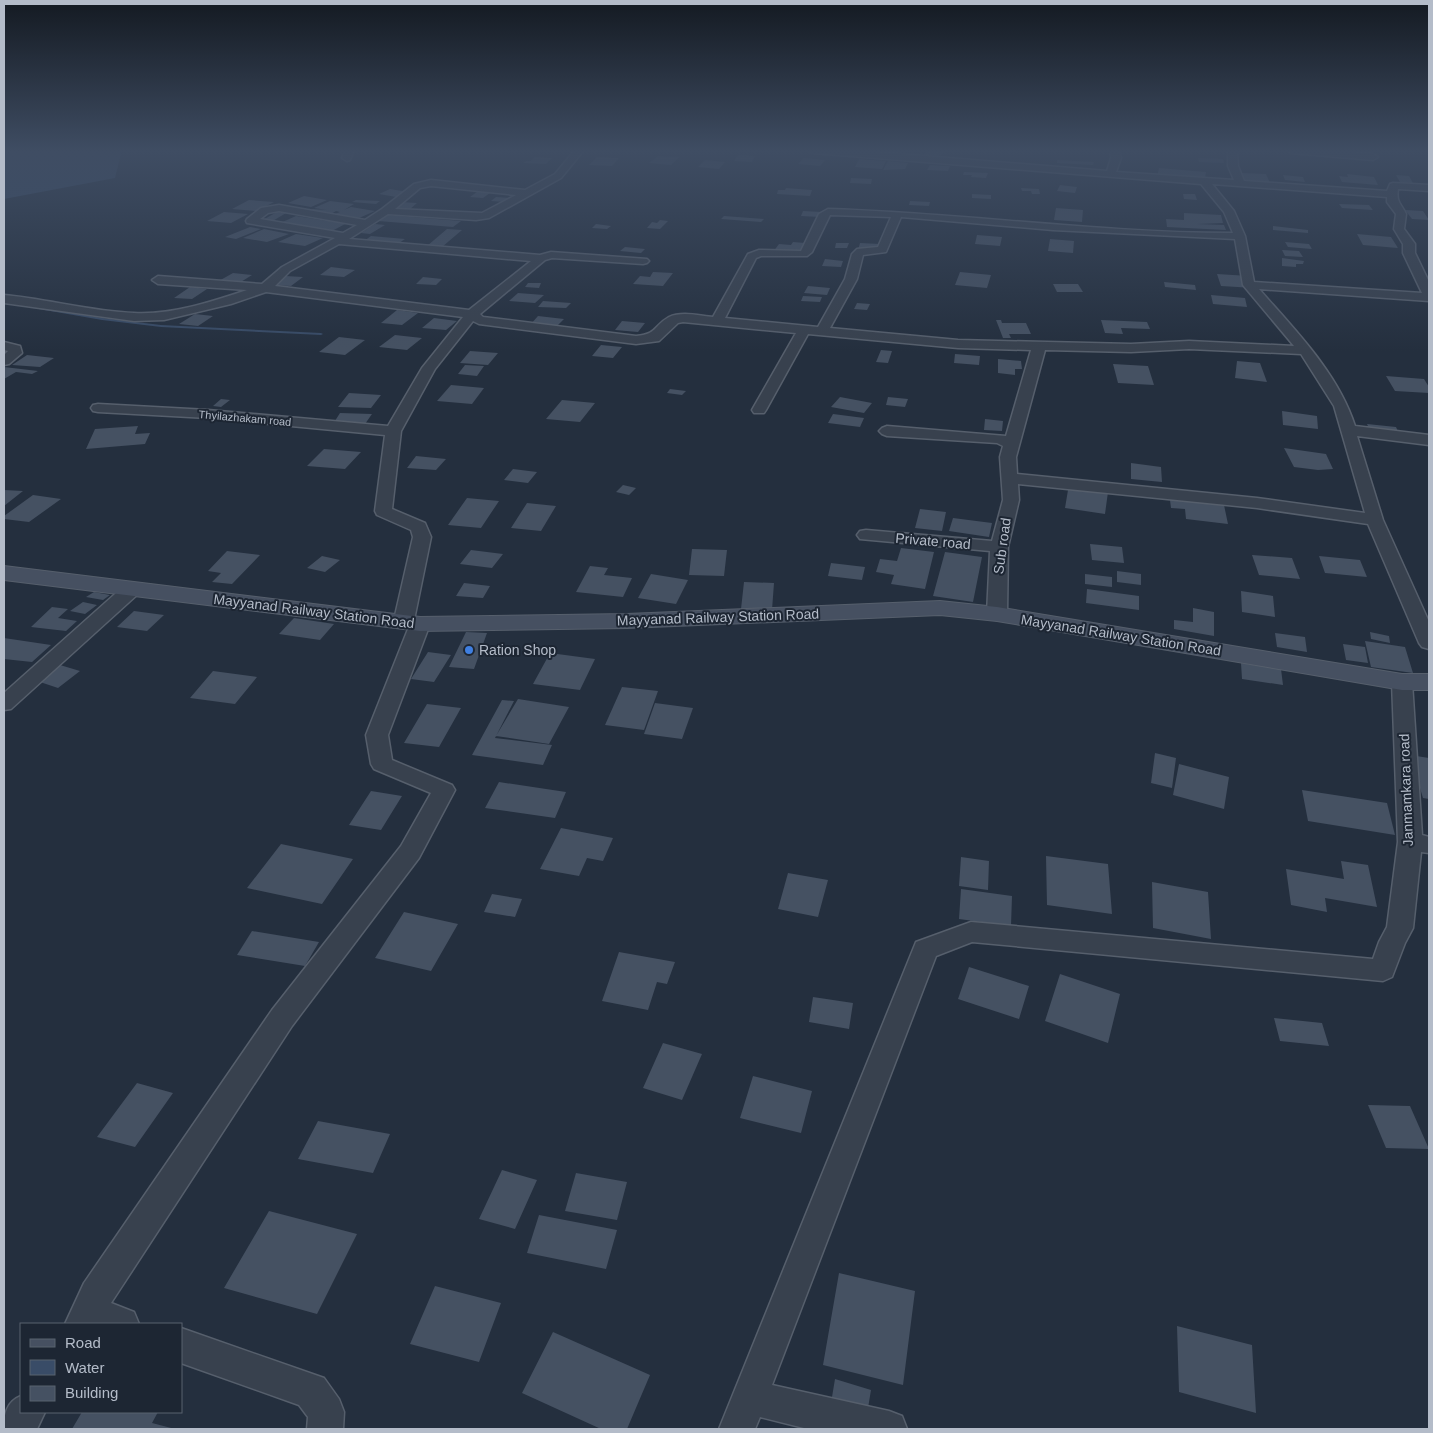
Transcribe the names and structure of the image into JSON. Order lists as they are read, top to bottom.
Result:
{
  "streets": {
    "main road": ["Mayyanad Railway Station Road"],
    "street": [
      "Thyilazhakam road",
      "Private road",
      "Sub road",
      "Janmamkara road"
    ]
  },
  "crossings": [
    ["Private road", "Sub road"],
    ["Sub road", "Mayyanad Railway Station Road"],
    ["Mayyanad Railway Station Road", "Janmamkara road"]
  ],
  "places": ["Ration Shop"],
  "legend": ["Road", "Water", "Building"]
}
